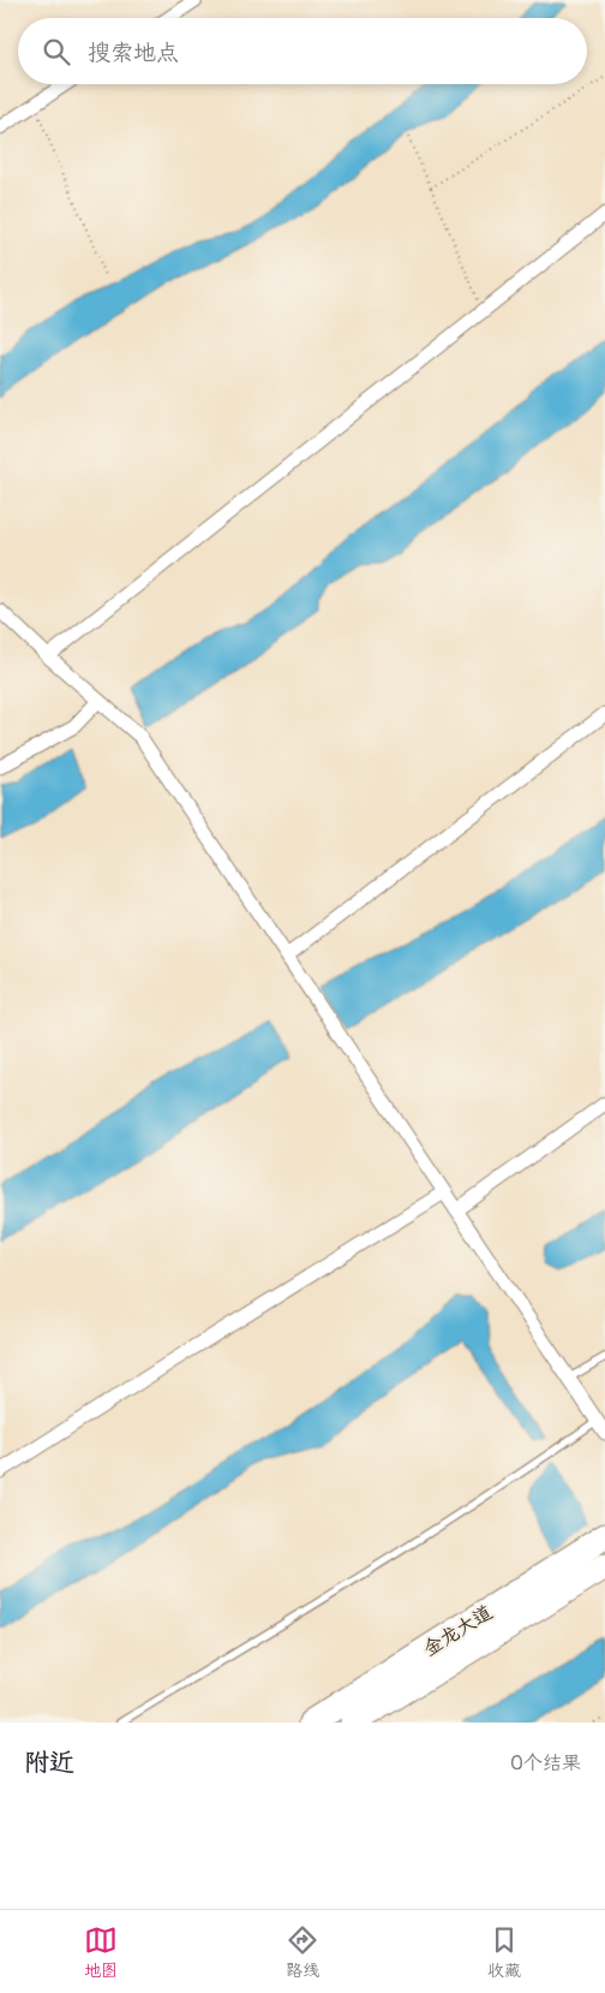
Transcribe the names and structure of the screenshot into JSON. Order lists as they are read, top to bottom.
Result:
{
  "streets": {
    "highway": ["金龙大道"]
  },
  "page": {
    "search": "搜索地点",
    "heading": ["附近", "0个结果"],
    "nav": ["地图", "路线", "收藏"]
  }
}
